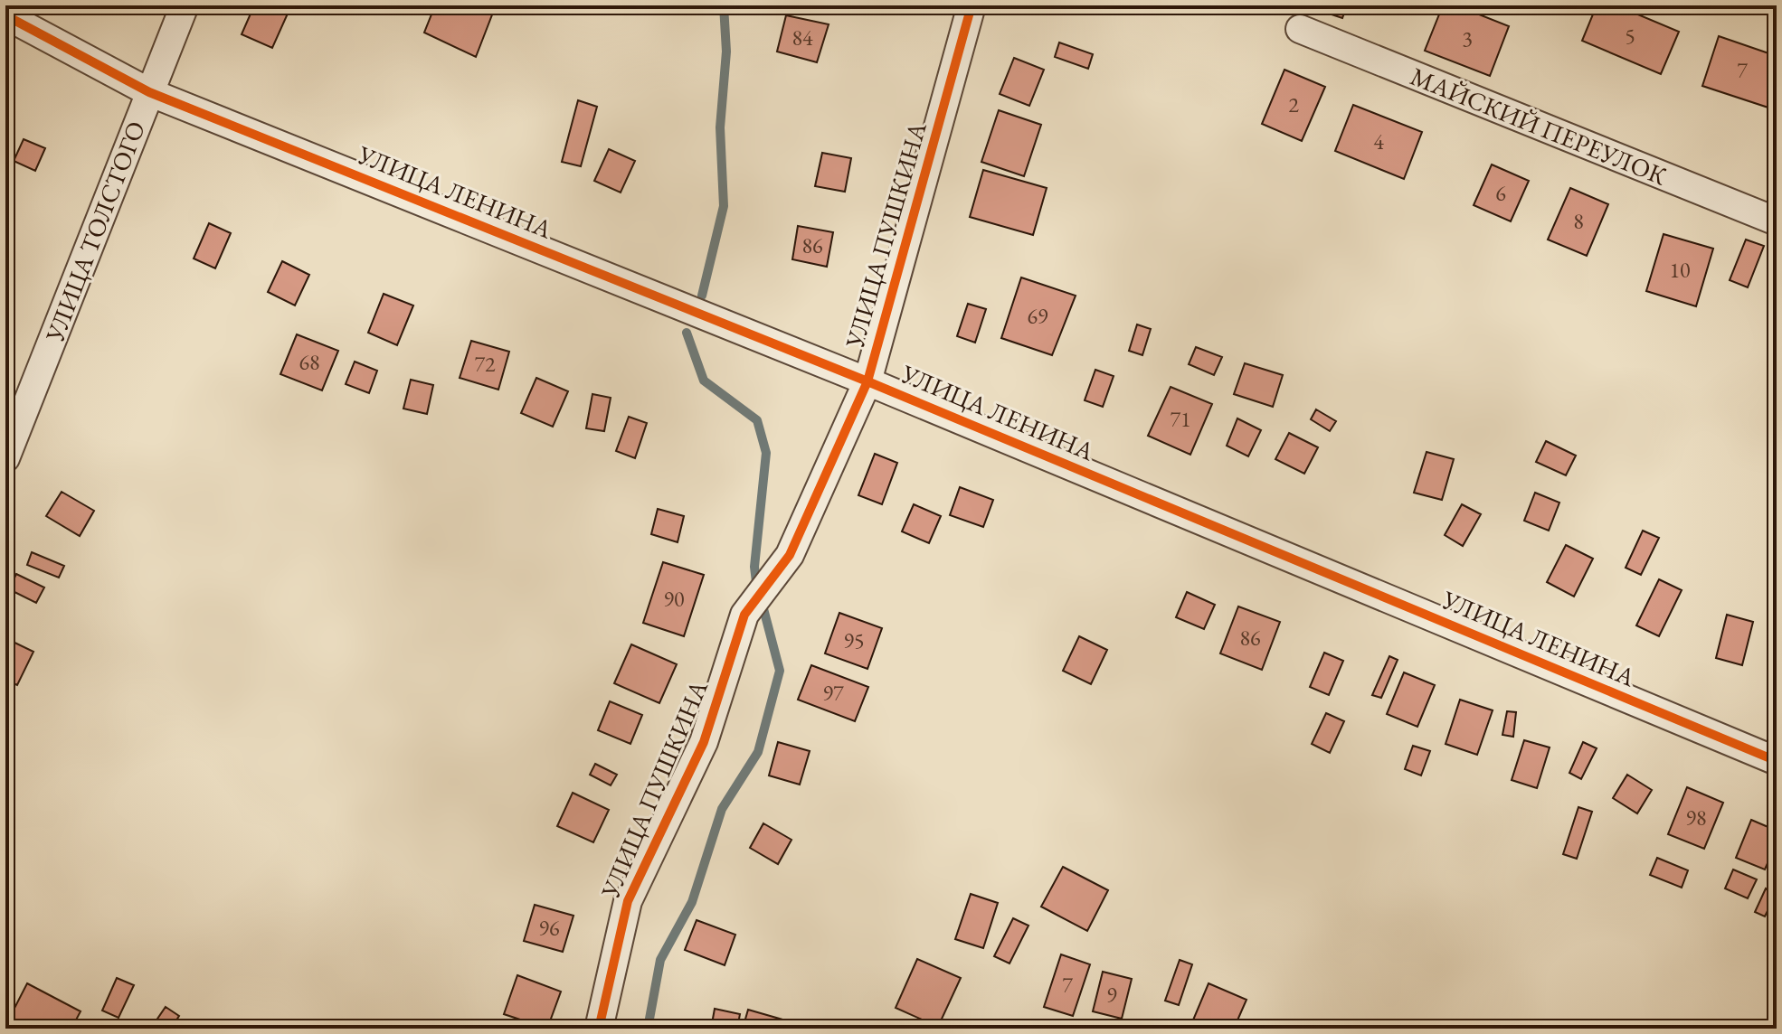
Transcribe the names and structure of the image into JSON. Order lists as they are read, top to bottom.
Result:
{
  "streets": {
    "street": [
      "МАЙСКИЙ ПЕРЕУЛОК",
      "УЛИЦА ЛЕНИНА",
      "УЛИЦА ТОЛСТОГО",
      "УЛИЦА ПУШКИНА"
    ]
  },
  "crossings": [
    ["УЛИЦА ЛЕНИНА", "УЛИЦА ТОЛСТОГО"],
    ["УЛИЦА ЛЕНИНА", "УЛИЦА ПУШКИНА"]
  ],
  "house_numbers": [
    "5",
    "84",
    "3",
    "7",
    "2",
    "4",
    "6",
    "8",
    "86",
    "10",
    "69",
    "68",
    "72",
    "71",
    "90",
    "86",
    "95",
    "97",
    "98",
    "96",
    "7",
    "9"
  ]
}
